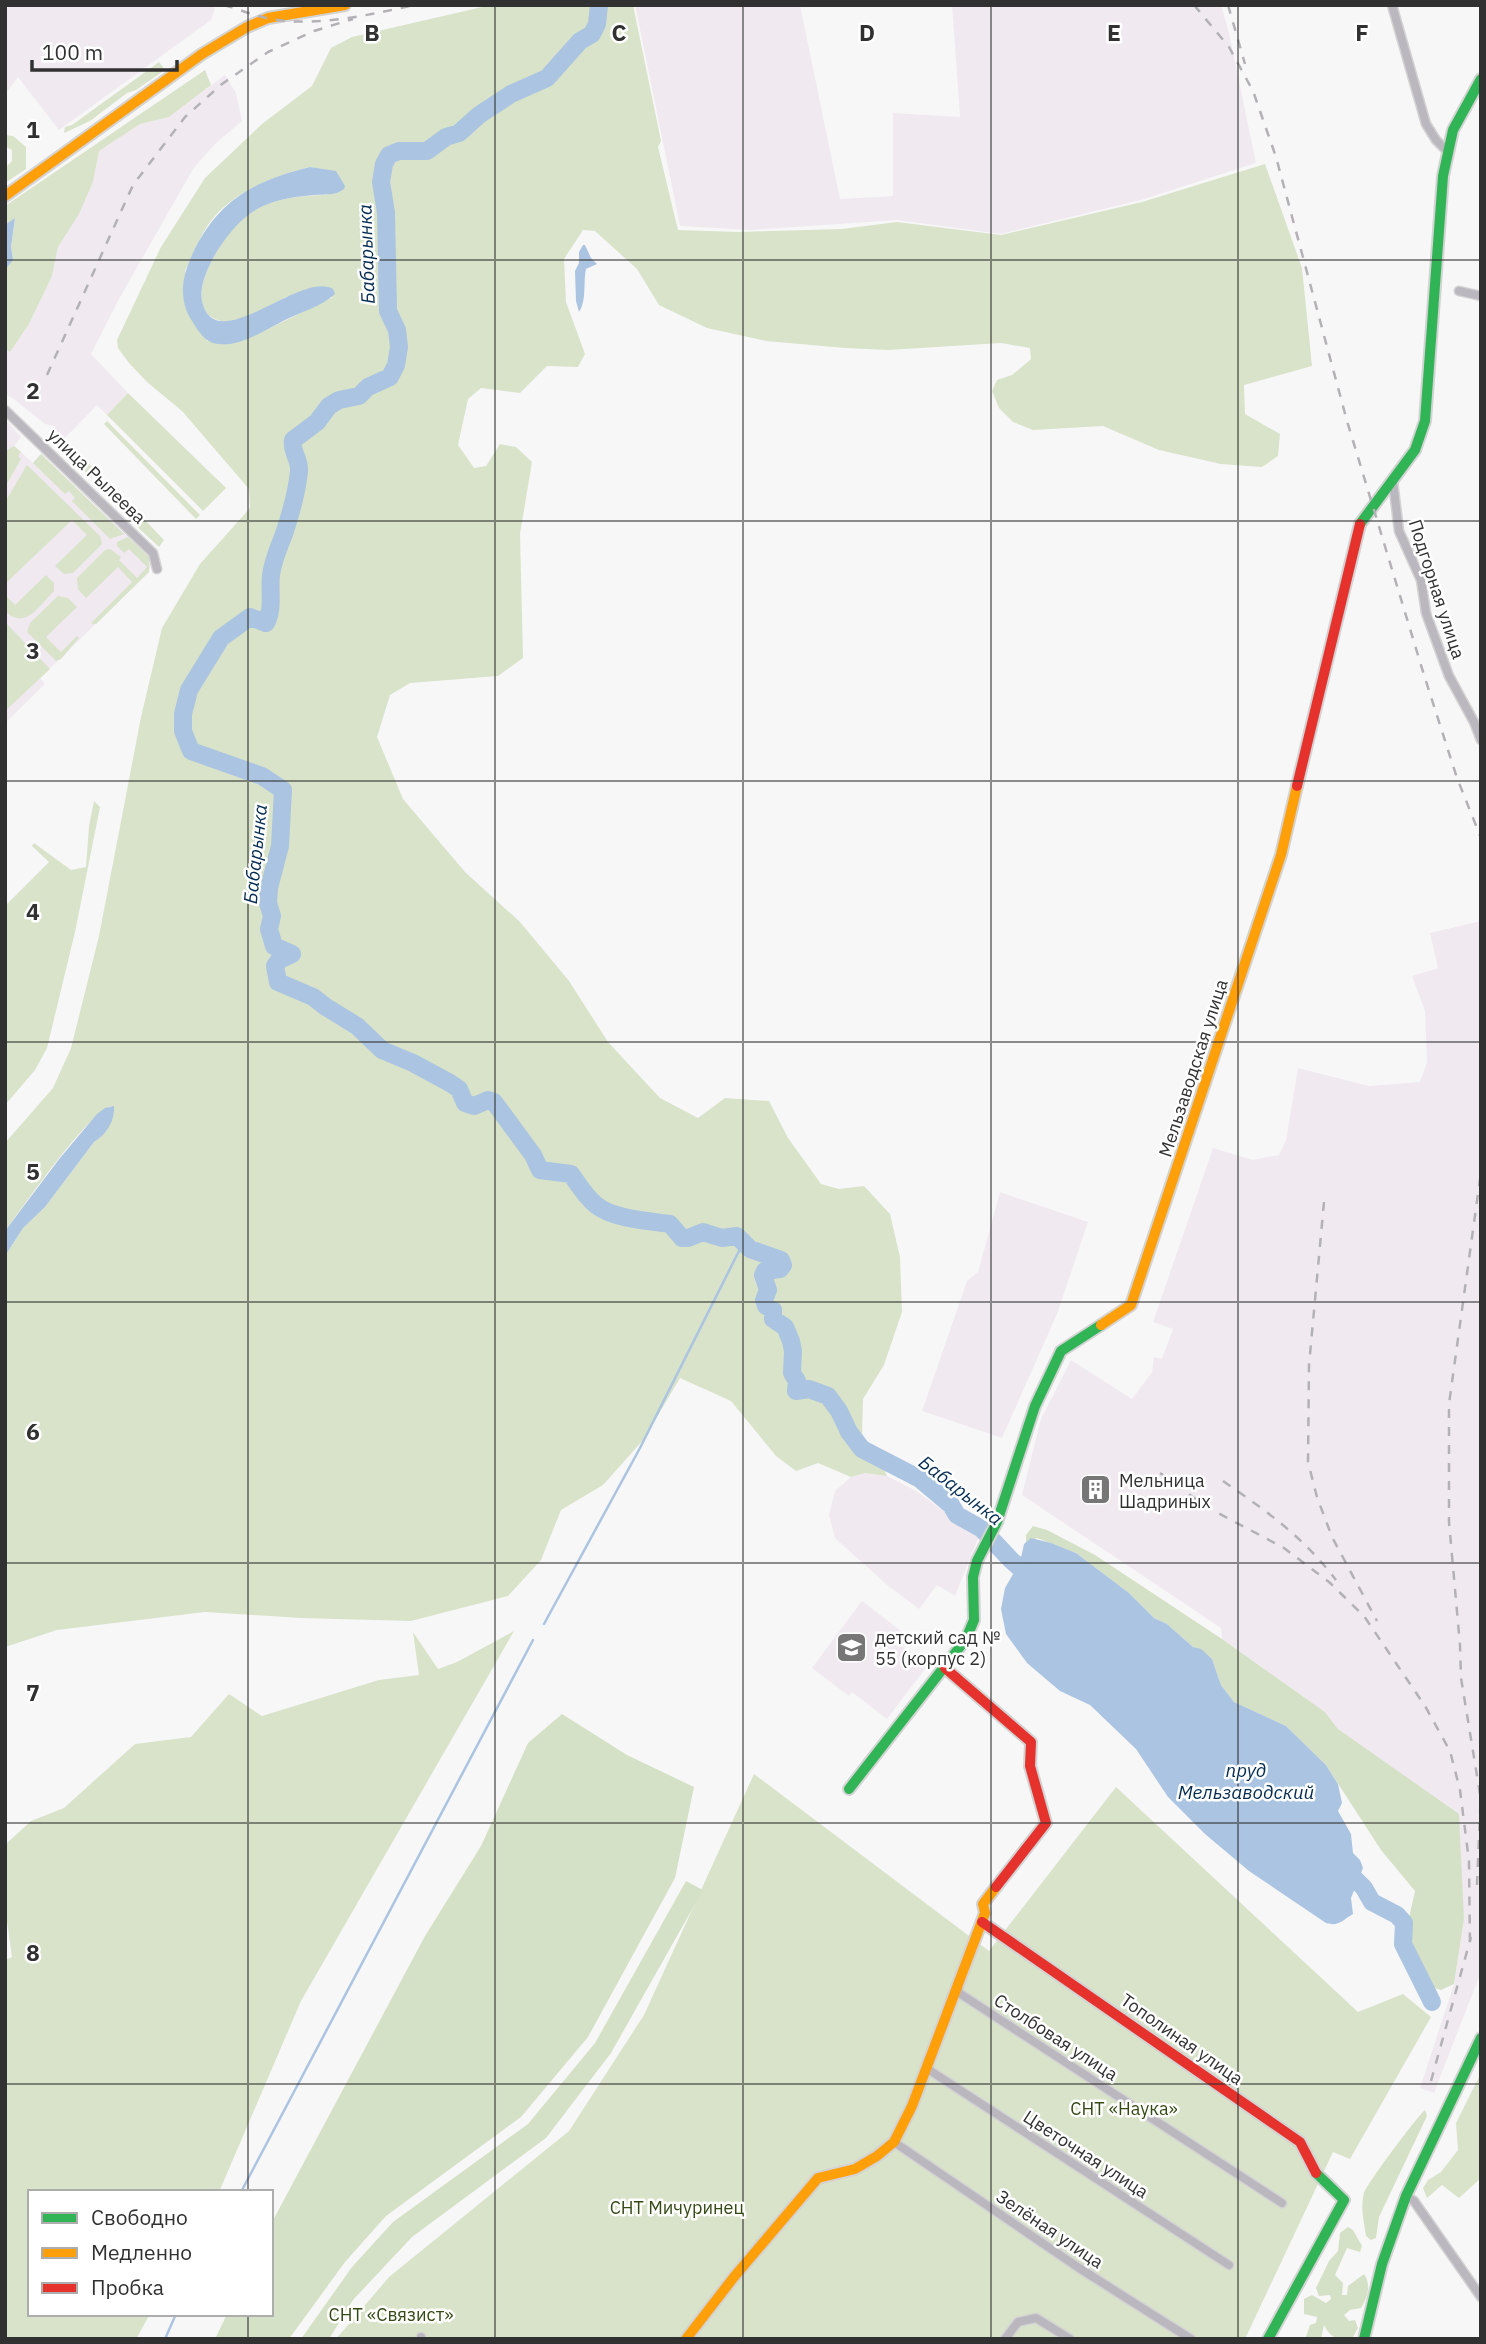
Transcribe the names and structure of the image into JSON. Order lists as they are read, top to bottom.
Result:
{
  "streets": {
    "street": [
      "улица Рылеева",
      "Подгорная улица",
      "Мельзаводская улица",
      "Столбовая улица",
      "Тополиная улица",
      "Цветочная улица",
      "Зелёная улица"
    ]
  },
  "crossings": [
    ["Подгорная улица", "Мельзаводская улица"]
  ],
  "water": ["Бабарынка", "пруд Мельзаводский"],
  "parks": ["СНТ «Наука»", "СНТ Мичуринец", "СНТ «Связист»"],
  "places": {
    "building": ["Мельница Шадриных"],
    "school or university": ["детский сад № 55 (корпус 2)"]
  },
  "legend": ["Свободно", "Медленно", "Пробка"],
  "scale_bar": "100 m",
  "grid": {
    "columns": [
      "B",
      "C",
      "D",
      "E",
      "F"
    ],
    "rows": [
      "1",
      "2",
      "3",
      "4",
      "5",
      "6",
      "7",
      "8"
    ]
  }
}
